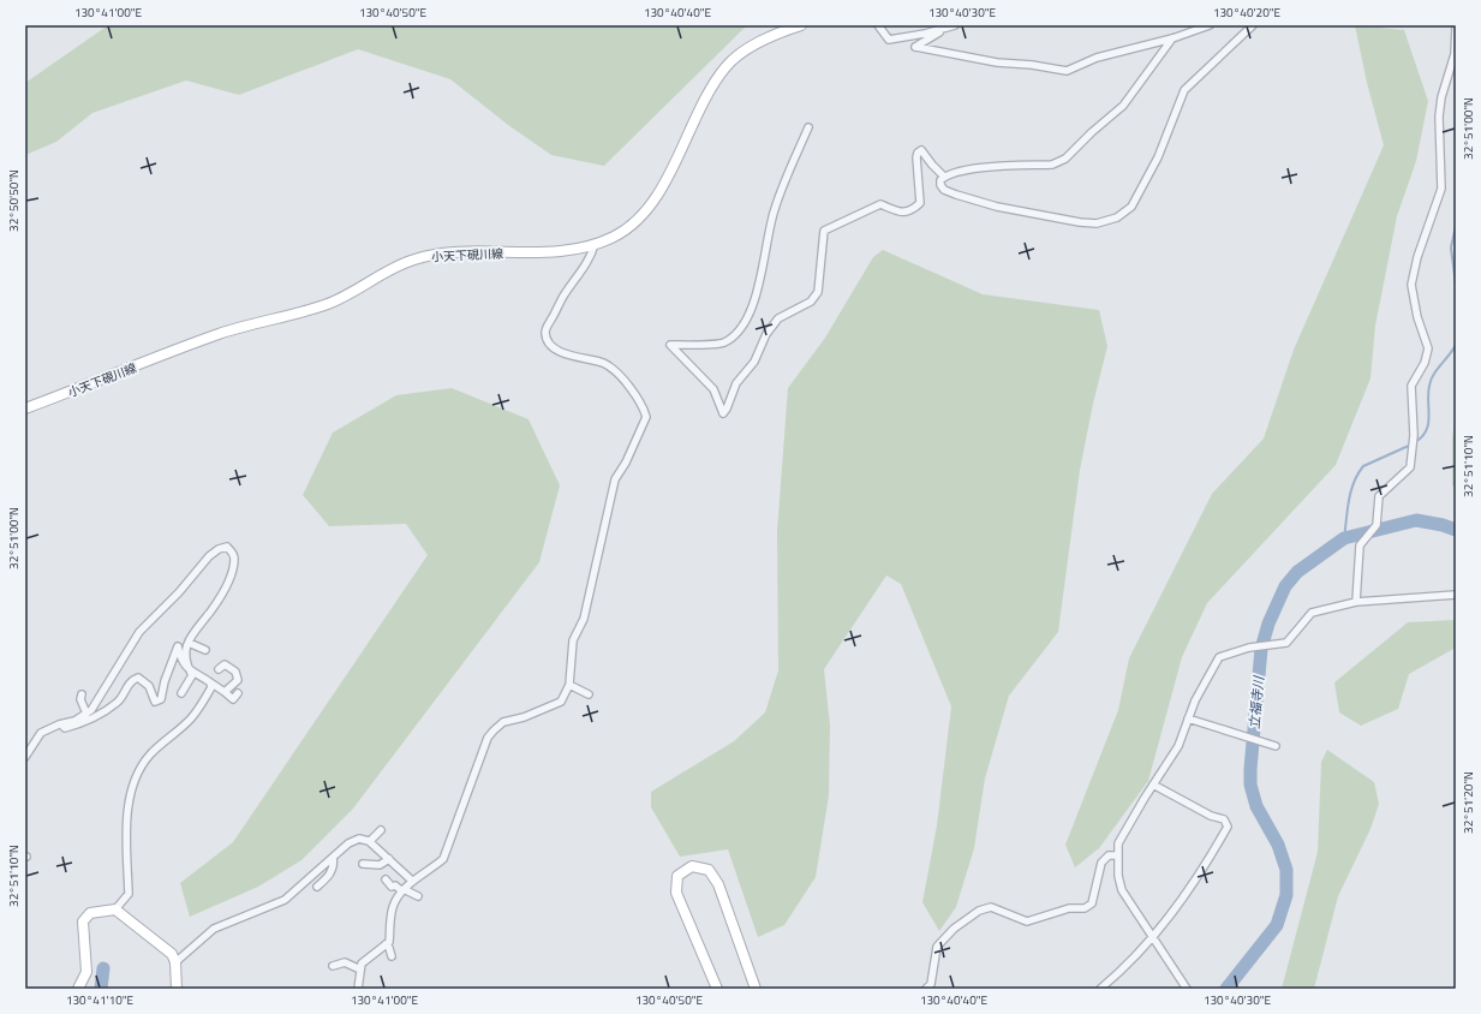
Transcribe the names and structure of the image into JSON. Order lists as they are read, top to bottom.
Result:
{
  "streets": {
    "main road": ["小天下硯川線"]
  },
  "water": ["立福寺川"],
  "coordinates": [
    "130°41'00\"E",
    "130°40'50\"E",
    "130°40'40\"E",
    "130°40'30\"E",
    "130°40'20\"E",
    "32°51'00\"N",
    "32°50'50\"N",
    "32°51'10\"N",
    "32°51'20\"N",
    "130°41'10\"E"
  ]
}
